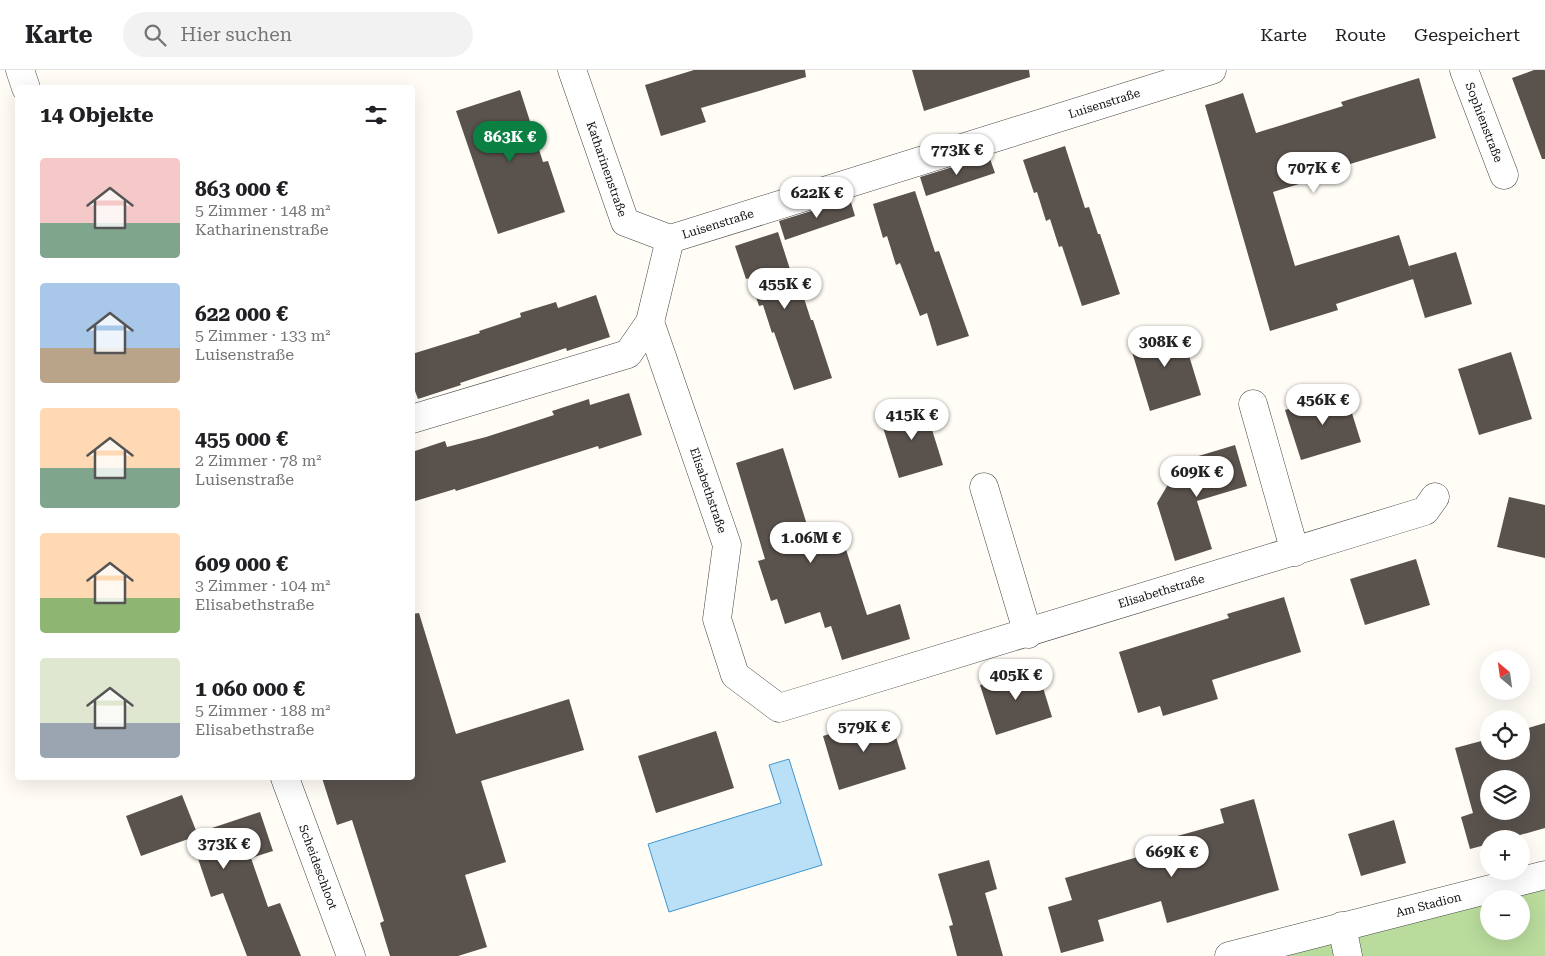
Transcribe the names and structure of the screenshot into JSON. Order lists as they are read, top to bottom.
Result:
{
  "streets": {
    "street": [
      "Luisenstraße",
      "Sophienstraße",
      "Katharinenstraße",
      "Elisabethstraße",
      "Scheideschloot",
      "Am Stadion"
    ]
  },
  "crossings": [
    ["Luisenstraße", "Katharinenstraße"],
    ["Luisenstraße", "Elisabethstraße"]
  ],
  "north": "top left",
  "page": {
    "header": "Karte",
    "search": "Hier suchen",
    "nav": ["Karte", "Route", "Gespeichert"],
    "heading": "14 Objekte",
    "price": [
      "863K €",
      "773K €",
      "707K €",
      "622K €",
      "455K €",
      "308K €",
      "456K €",
      "415K €",
      "609K €",
      "1.06M €",
      "405K €",
      "579K €",
      "373K €",
      "669K €"
    ],
    "list": [
      {
        "name": "863 000 €",
        "note": "5 Zimmer · 148 m² · Katharinenstraße"
      },
      {
        "name": "622 000 €",
        "note": "5 Zimmer · 133 m² · Luisenstraße"
      },
      {
        "name": "455 000 €",
        "note": "2 Zimmer · 78 m² · Luisenstraße"
      },
      {
        "name": "609 000 €",
        "note": "3 Zimmer · 104 m² · Elisabethstraße"
      },
      {
        "name": "1 060 000 €",
        "note": "5 Zimmer · 188 m² · Elisabethstraße"
      }
    ],
    "map_buttons": ["+", "−"]
  }
}
